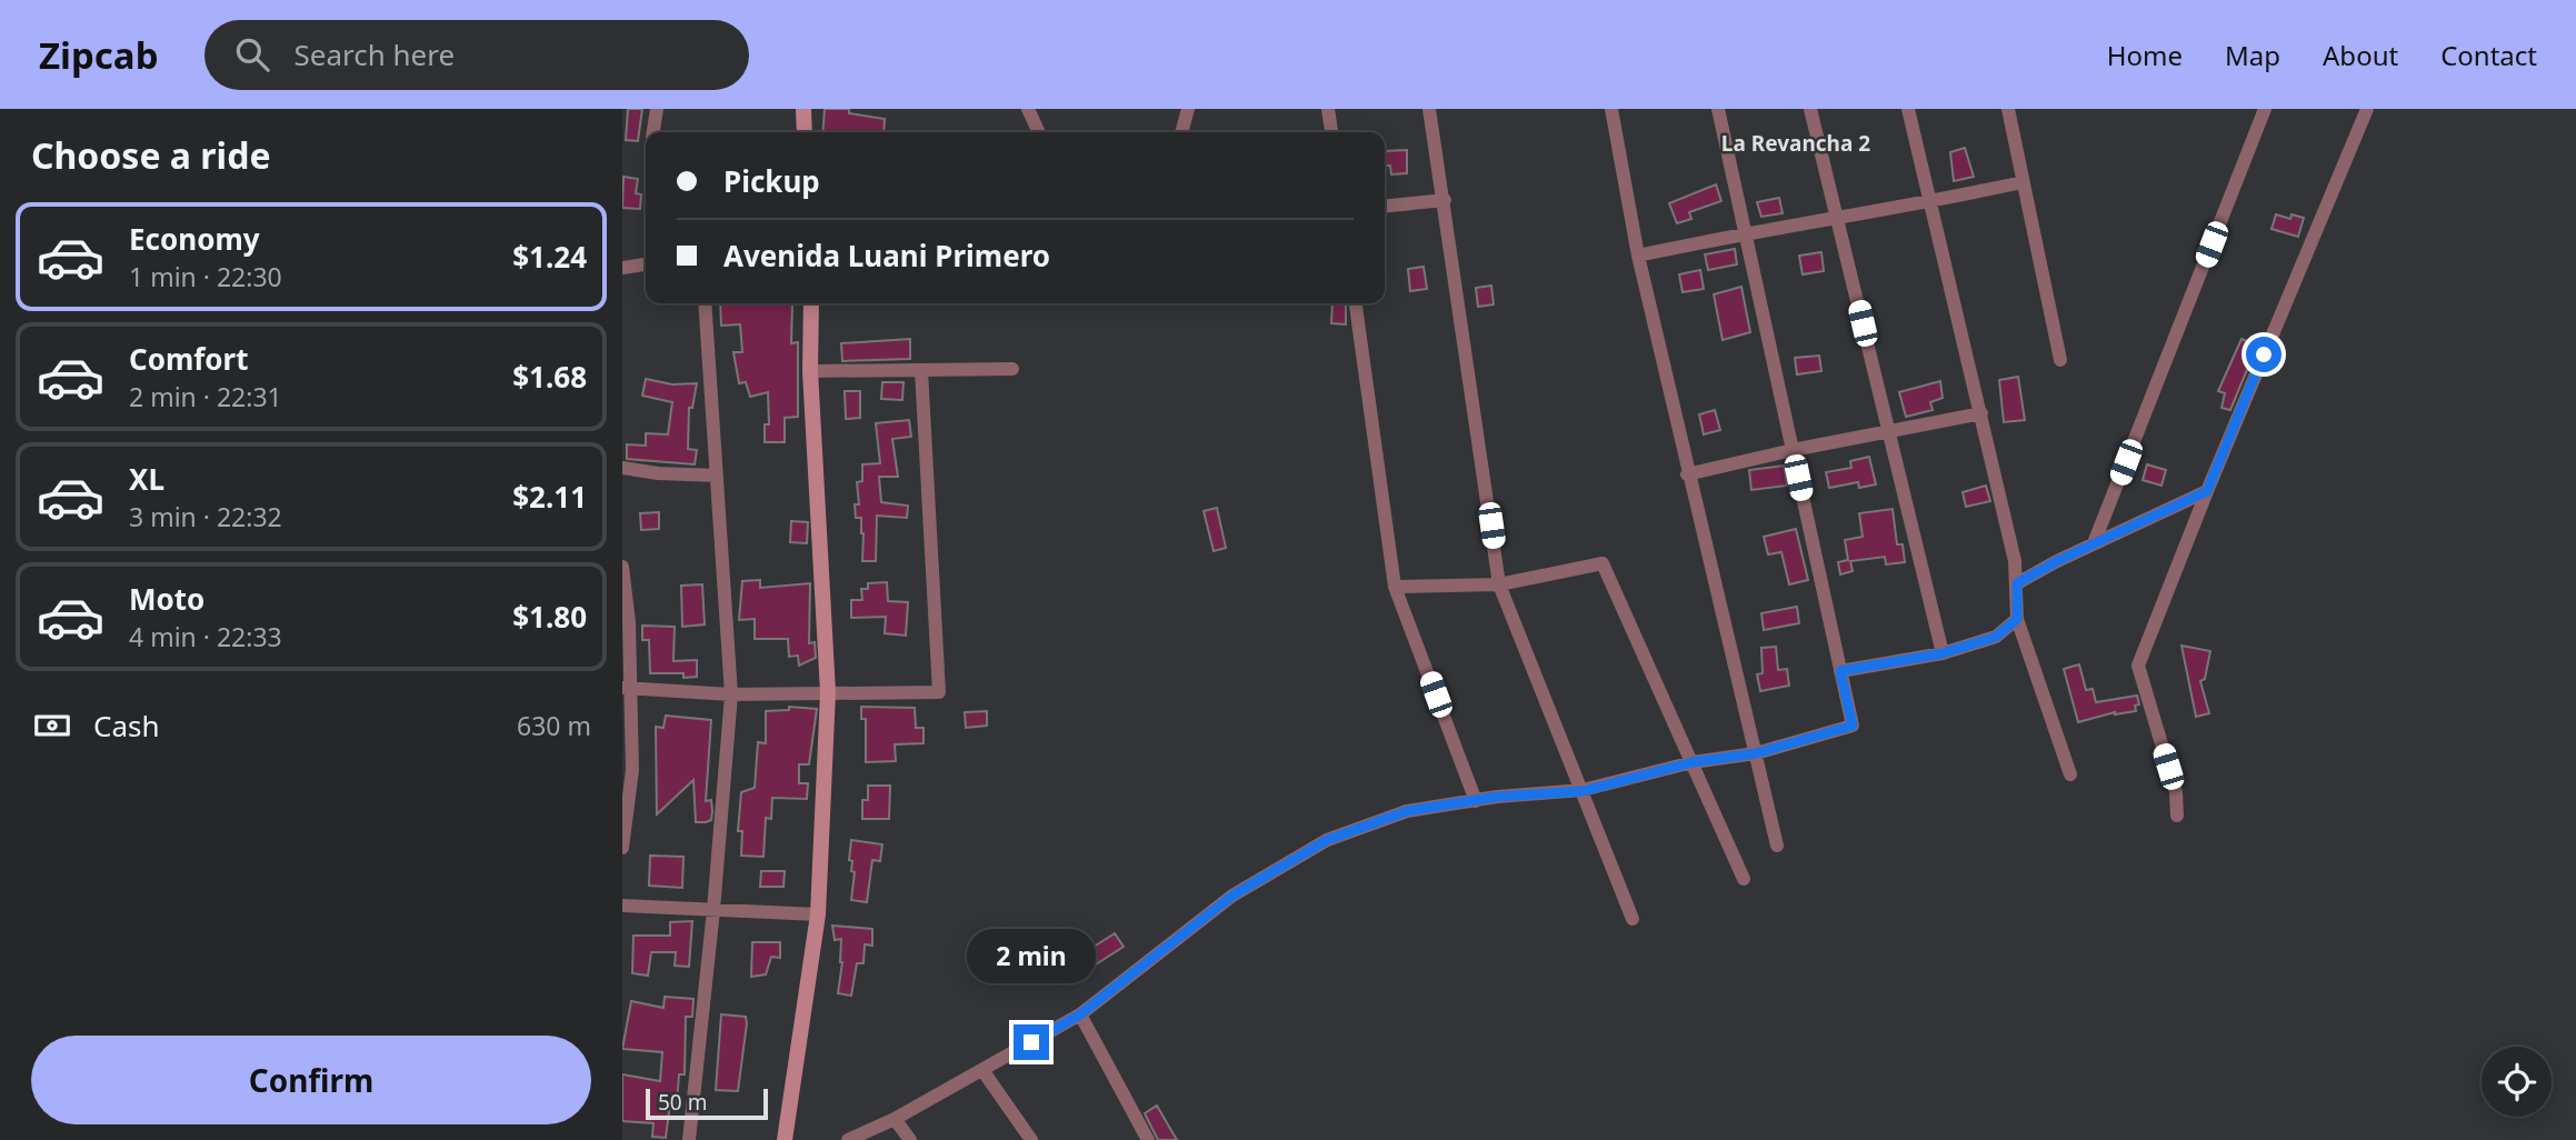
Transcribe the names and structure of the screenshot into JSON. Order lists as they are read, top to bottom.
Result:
{
  "districts": ["La Revancha 2"],
  "scale_bar": "50 m",
  "page": {
    "header": "Zipcab",
    "search": "Search here",
    "nav": [
      "Home",
      "Map",
      "About",
      "Contact"
    ],
    "heading": "Choose a ride",
    "banner": ["Pickup", "Avenida Luani Primero"],
    "list": [
      {
        "name": "Economy",
        "note": "1 min · 22:30",
        "value": "$1.24"
      },
      {
        "name": "Comfort",
        "note": "2 min · 22:31",
        "value": "$1.68"
      },
      {
        "name": "XL",
        "note": "3 min · 22:32",
        "value": "$2.11"
      },
      {
        "name": "Moto",
        "note": "4 min · 22:33",
        "value": "$1.80"
      }
    ],
    "pay": ["Cash", "630 m"],
    "bubble": "2 min",
    "buttons": "Confirm",
    "scale": "50 m"
  }
}
